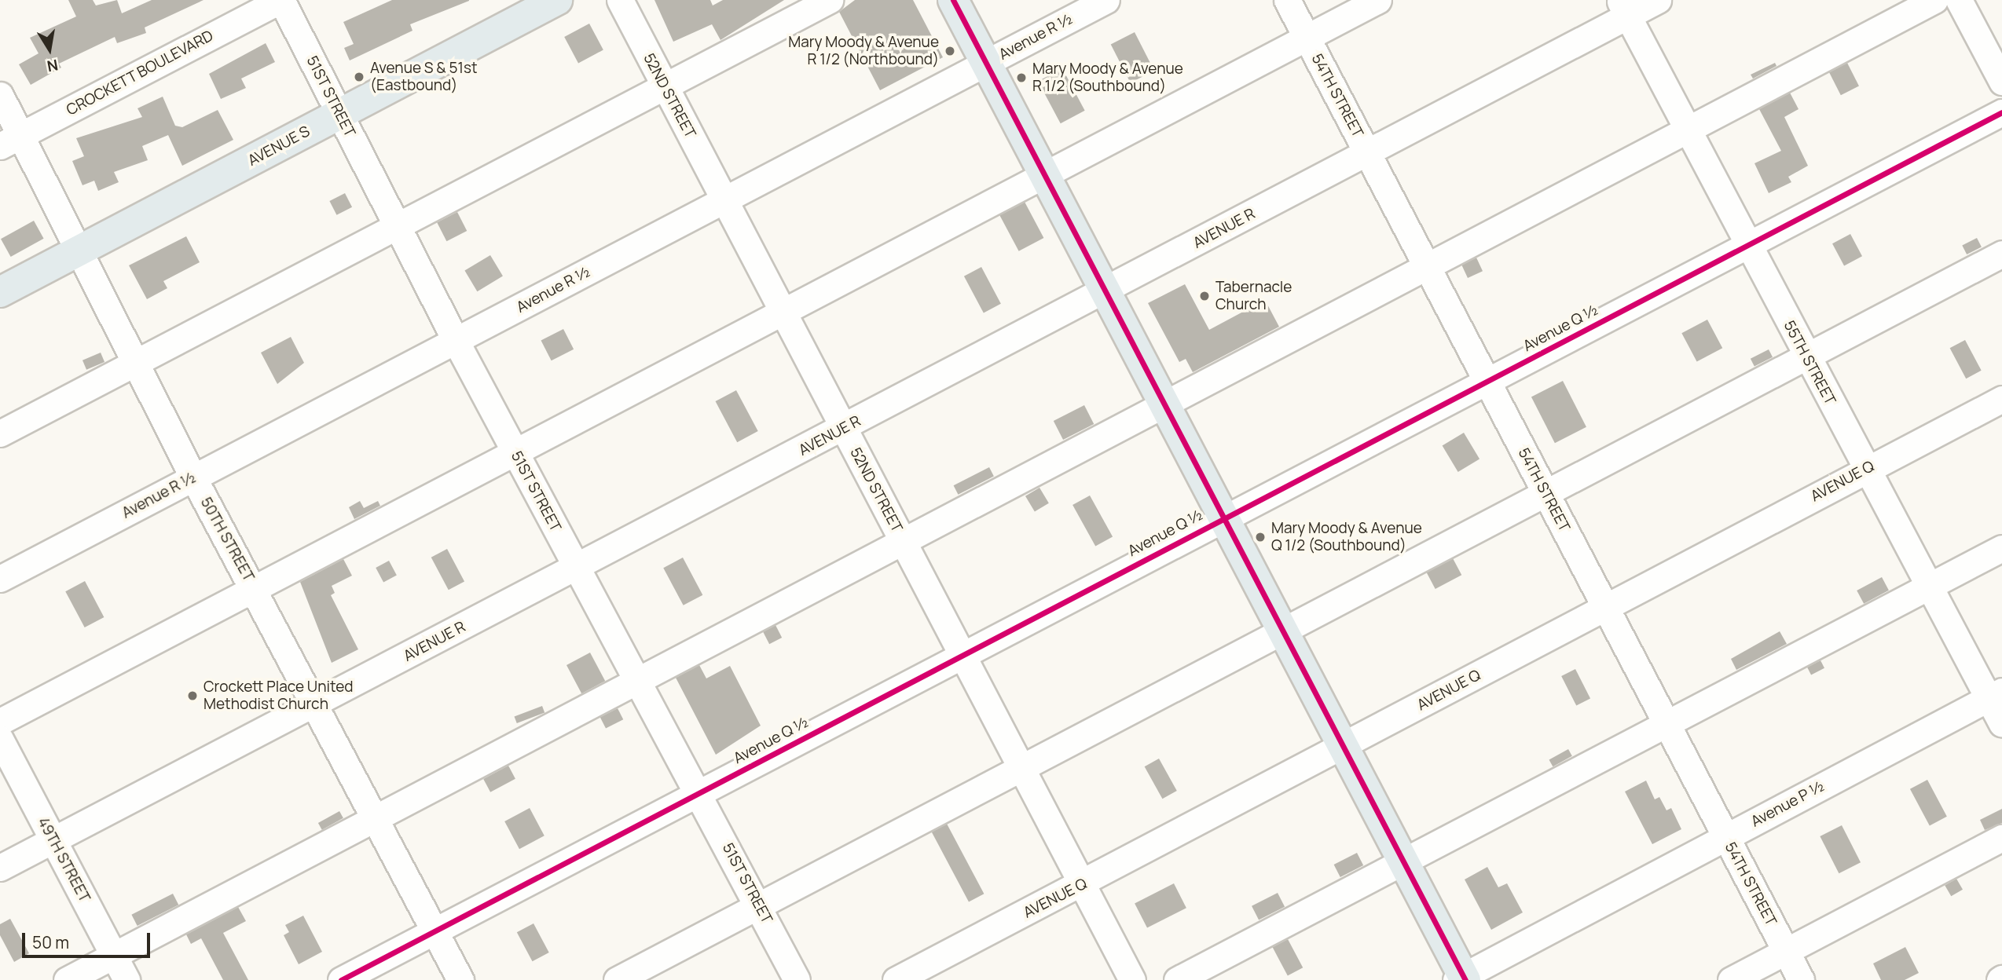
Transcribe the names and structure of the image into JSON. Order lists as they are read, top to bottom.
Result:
{
  "streets": {
    "main road": ["AVENUE S"],
    "street": [
      "Avenue R ½",
      "CROCKETT BOULEVARD",
      "52ND STREET",
      "54TH STREET",
      "51ST STREET",
      "AVENUE R",
      "Avenue Q ½",
      "55TH STREET",
      "AVENUE Q",
      "50TH STREET",
      "Avenue P ½",
      "49TH STREET"
    ]
  },
  "crossings": [
    ["Avenue R ½", "52ND STREET"],
    ["Avenue R ½", "51ST STREET"],
    ["Avenue R ½", "50TH STREET"],
    ["CROCKETT BOULEVARD", "51ST STREET"],
    ["CROCKETT BOULEVARD", "50TH STREET"],
    ["52ND STREET", "AVENUE R"],
    ["52ND STREET", "Avenue Q ½"],
    ["52ND STREET", "AVENUE Q"],
    ["54TH STREET", "AVENUE R"],
    ["54TH STREET", "Avenue Q ½"],
    ["54TH STREET", "AVENUE Q"],
    ["54TH STREET", "Avenue P ½"],
    ["51ST STREET", "AVENUE S"],
    ["51ST STREET", "AVENUE R"],
    ["51ST STREET", "Avenue Q ½"],
    ["AVENUE S", "50TH STREET"],
    ["AVENUE R", "55TH STREET"],
    ["AVENUE R", "50TH STREET"],
    ["AVENUE R", "49TH STREET"],
    ["Avenue Q ½", "55TH STREET"],
    ["Avenue Q ½", "50TH STREET"],
    ["55TH STREET", "AVENUE Q"],
    ["55TH STREET", "Avenue P ½"]
  ],
  "places": [
    "Mary Moody & Avenue R 1/2 (Northbound)",
    "Avenue S & 51st (Eastbound)",
    "Mary Moody & Avenue R 1/2 (Southbound)",
    "Tabernacle Church",
    "Mary Moody & Avenue Q 1/2 (Southbound)",
    "Crockett Place United Methodist Church"
  ],
  "scale_bar": "50 m",
  "north": "bottom"
}
